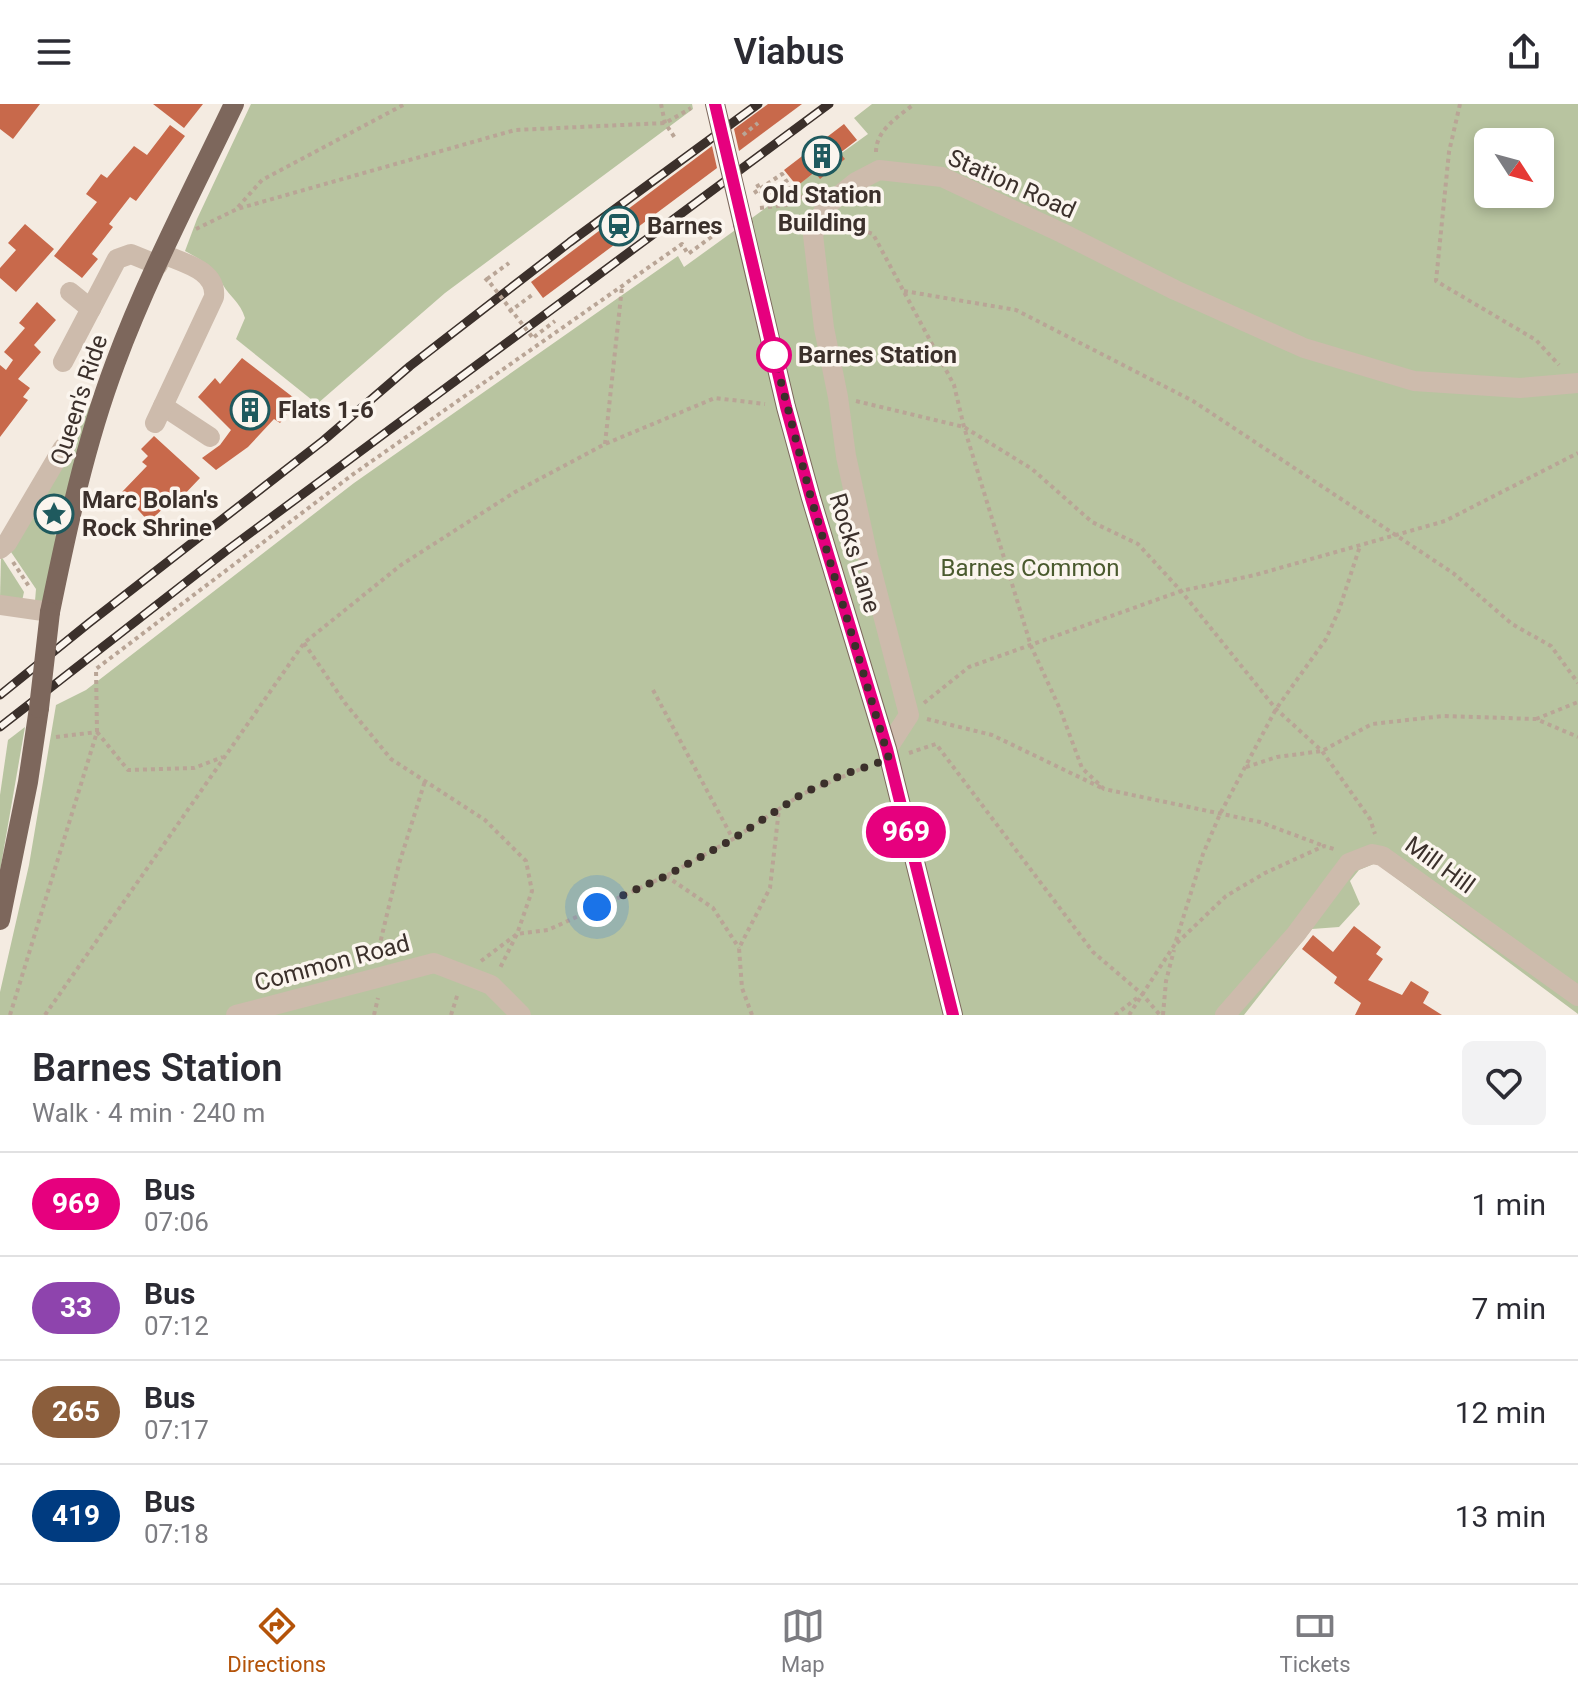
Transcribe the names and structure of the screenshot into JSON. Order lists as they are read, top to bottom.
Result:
{
  "streets": {
    "main road": ["Queen's Ride", "Rocks Lane"],
    "street": ["Station Road", "Mill Hill", "Common Road"]
  },
  "parks": ["Barnes Common"],
  "places": {
    "building": ["Old Station Building", "Flats 1-6"],
    "station": ["Barnes"],
    "other": ["Barnes Station"],
    "place": ["Marc Bolan's Rock Shrine"]
  },
  "lines": ["bus line 969"],
  "north": "bottom right",
  "page": {
    "header": "Viabus",
    "on_map": "969",
    "heading": ["Barnes Station", "Walk · 4 min · 240 m"],
    "list": [
      {
        "mark": "969",
        "name": "Bus",
        "note": "07:06",
        "value": "1 min"
      },
      {
        "mark": "33",
        "name": "Bus",
        "note": "07:12",
        "value": "7 min"
      },
      {
        "mark": "265",
        "name": "Bus",
        "note": "07:17",
        "value": "12 min"
      },
      {
        "mark": "419",
        "name": "Bus",
        "note": "07:18",
        "value": "13 min"
      }
    ],
    "tabs": ["Directions", "Map", "Tickets"]
  }
}
